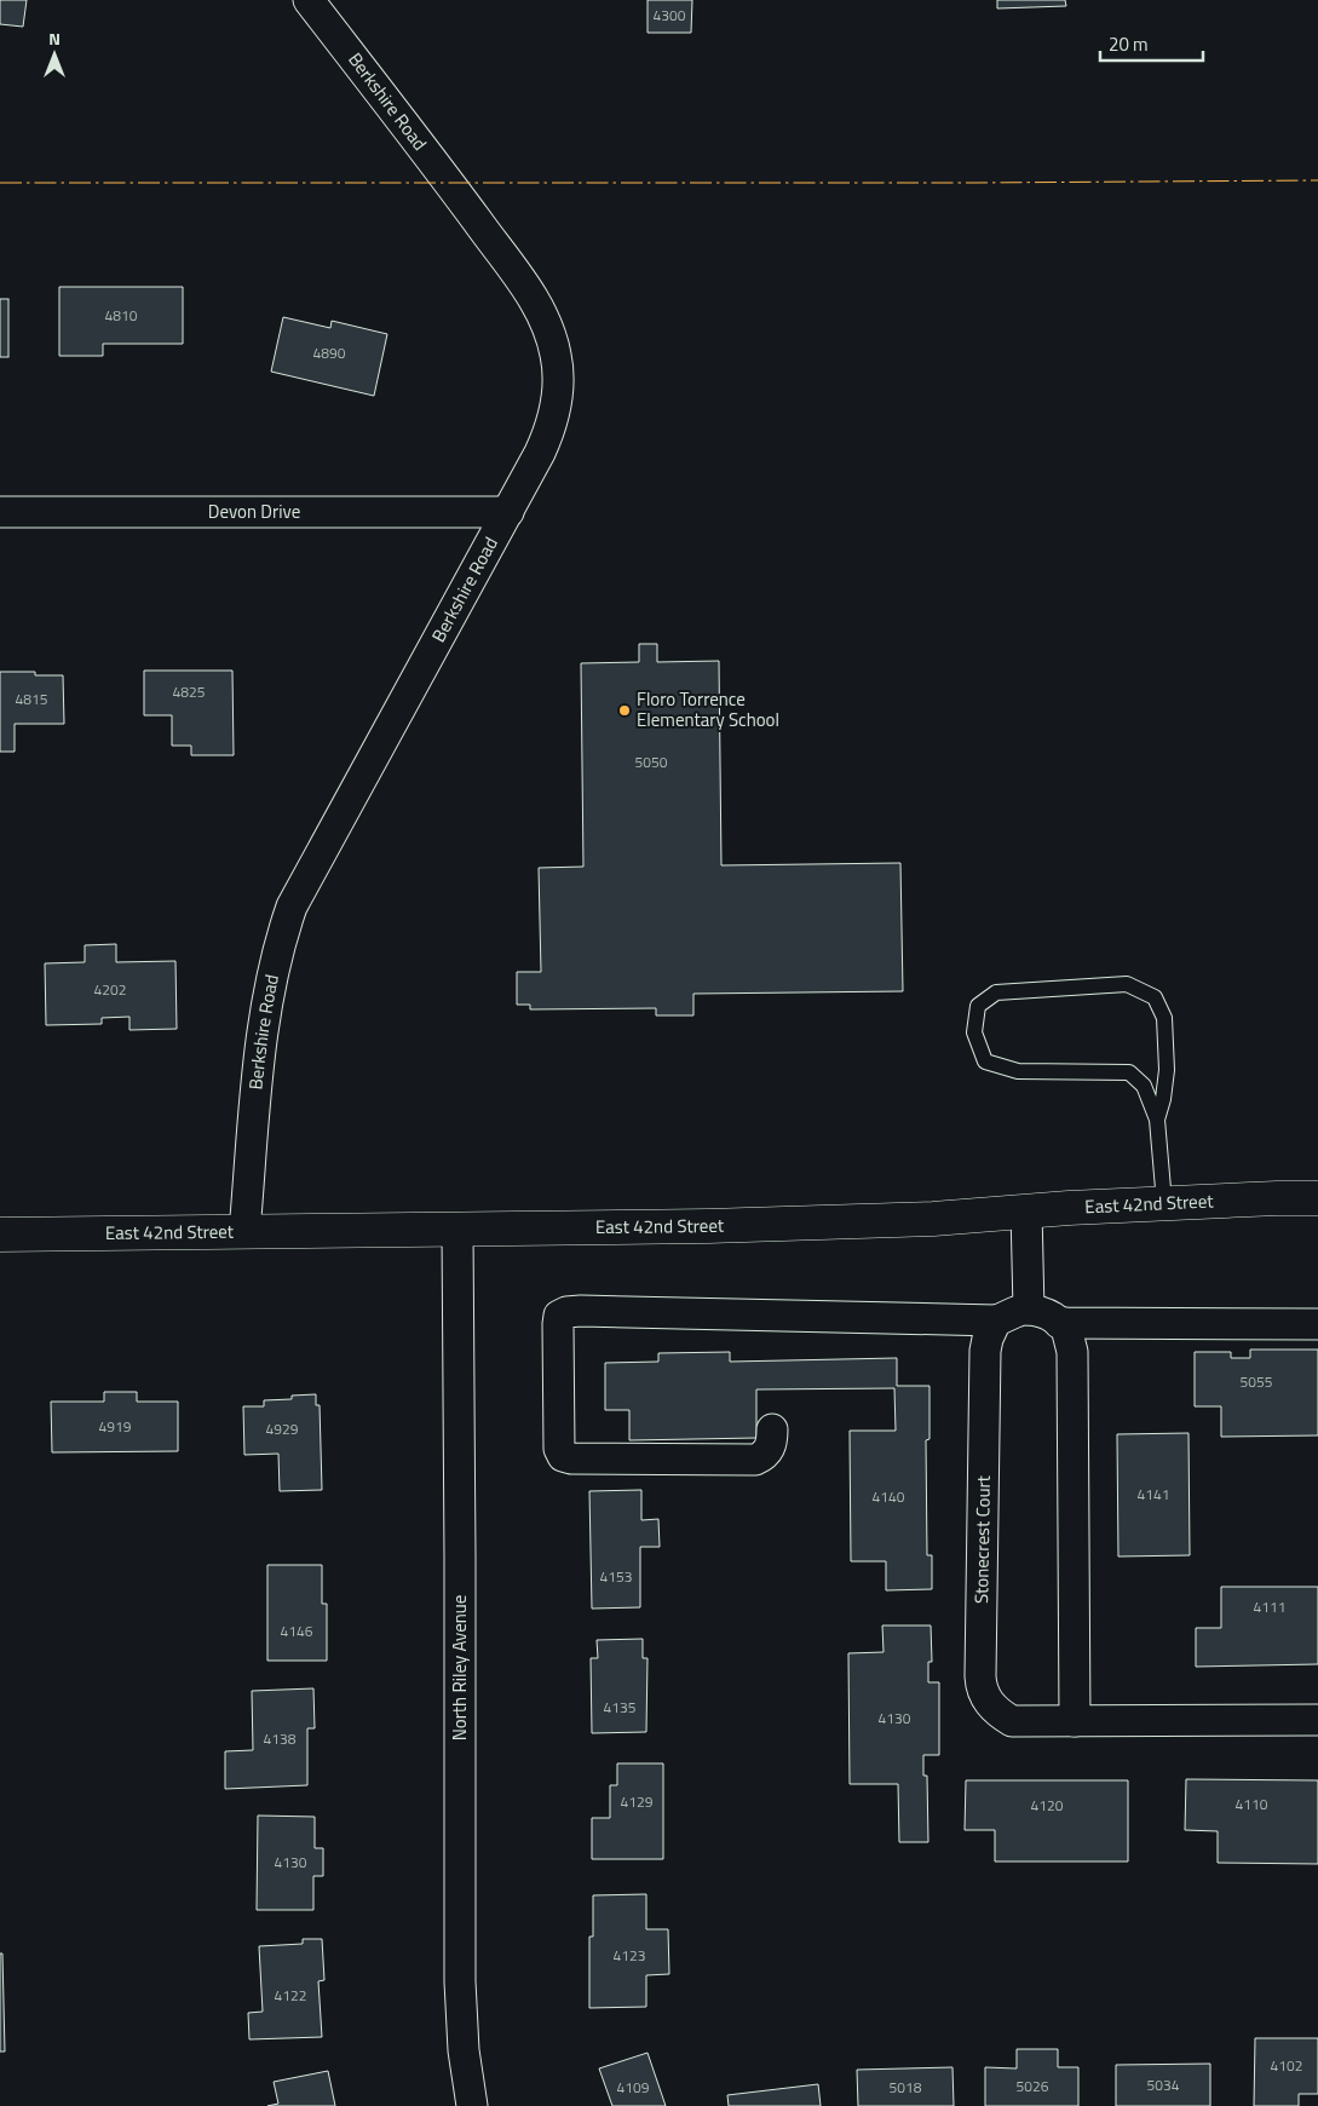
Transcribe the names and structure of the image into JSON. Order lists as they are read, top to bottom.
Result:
{
  "streets": {
    "street": [
      "Berkshire Road",
      "Devon Drive",
      "East 42nd Street",
      "Stonecrest Court",
      "North Riley Avenue"
    ]
  },
  "crossings": [
    ["Berkshire Road", "Devon Drive"],
    ["Berkshire Road", "East 42nd Street"],
    ["East 42nd Street", "North Riley Avenue"]
  ],
  "places": ["Floro Torrence Elementary School"],
  "house_numbers": [
    "4300",
    "4810",
    "4890",
    "4825",
    "4815",
    "5050",
    "4202",
    "5055",
    "4919",
    "4929",
    "4141",
    "4140",
    "4153",
    "4111",
    "4146",
    "4135",
    "4130",
    "4138",
    "4129",
    "4110",
    "4120",
    "4130",
    "4123",
    "4122",
    "4102",
    "5034",
    "5026",
    "4109",
    "5018"
  ],
  "scale_bar": "20 m",
  "north": "top"
}
